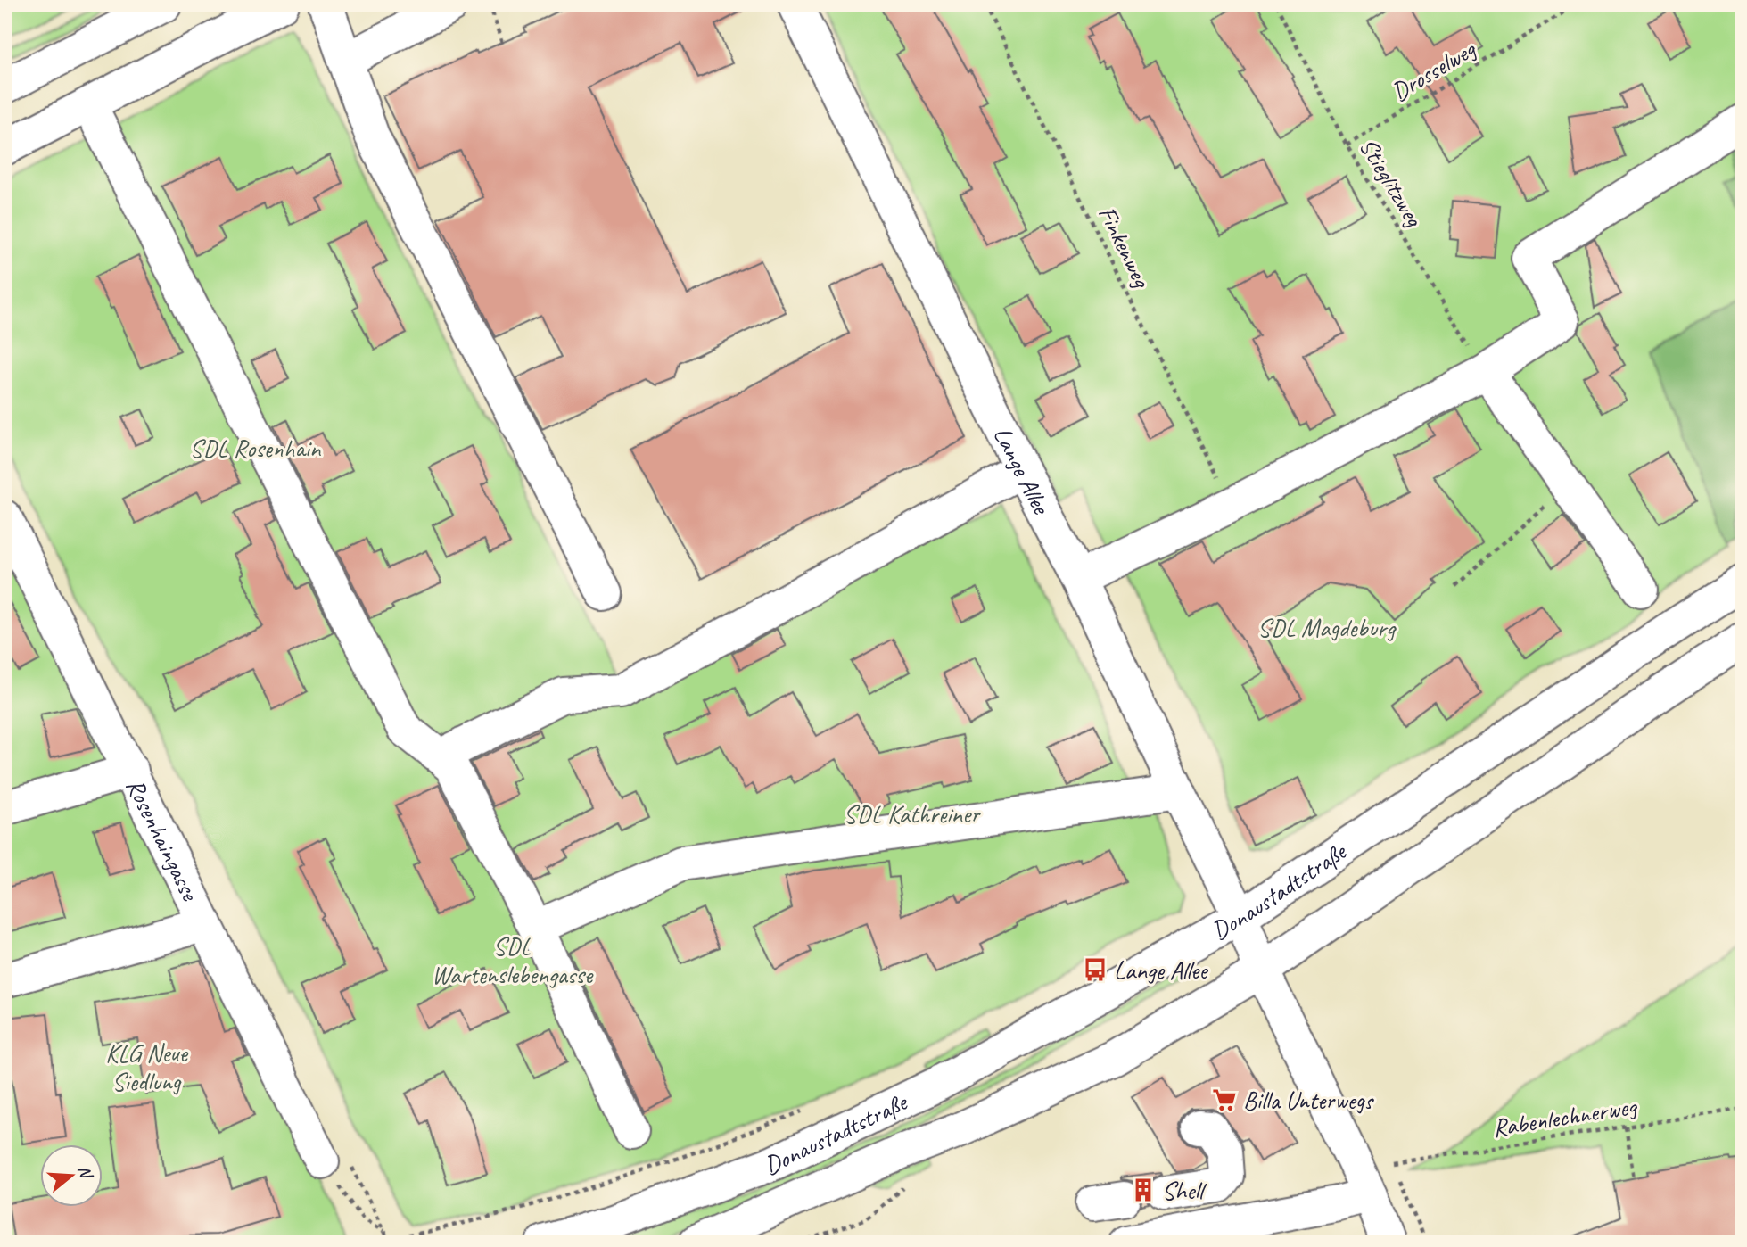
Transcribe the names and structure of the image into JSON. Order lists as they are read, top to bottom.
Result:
{
  "streets": {
    "main road": ["Lange Allee", "Rosenhaingasse", "Donaustadtstraße"],
    "path": [
      "Drosselweg",
      "Stieglitzweg",
      "Finkenweg",
      "Rabenlechnerweg"
    ]
  },
  "crossings": [
    ["Drosselweg", "Stieglitzweg"],
    ["Lange Allee", "Donaustadtstraße"]
  ],
  "parks": [
    "SDL Rosenhain",
    "SDL Magdeburg",
    "SDL Kathreiner",
    "SDL Wartenslebengasse",
    "KLG Neue Siedlung"
  ],
  "places": {
    "bus stop": ["Lange Allee"],
    "supermarket": ["Billa Unterwegs"],
    "building": ["Shell"]
  },
  "north": "right"
}
